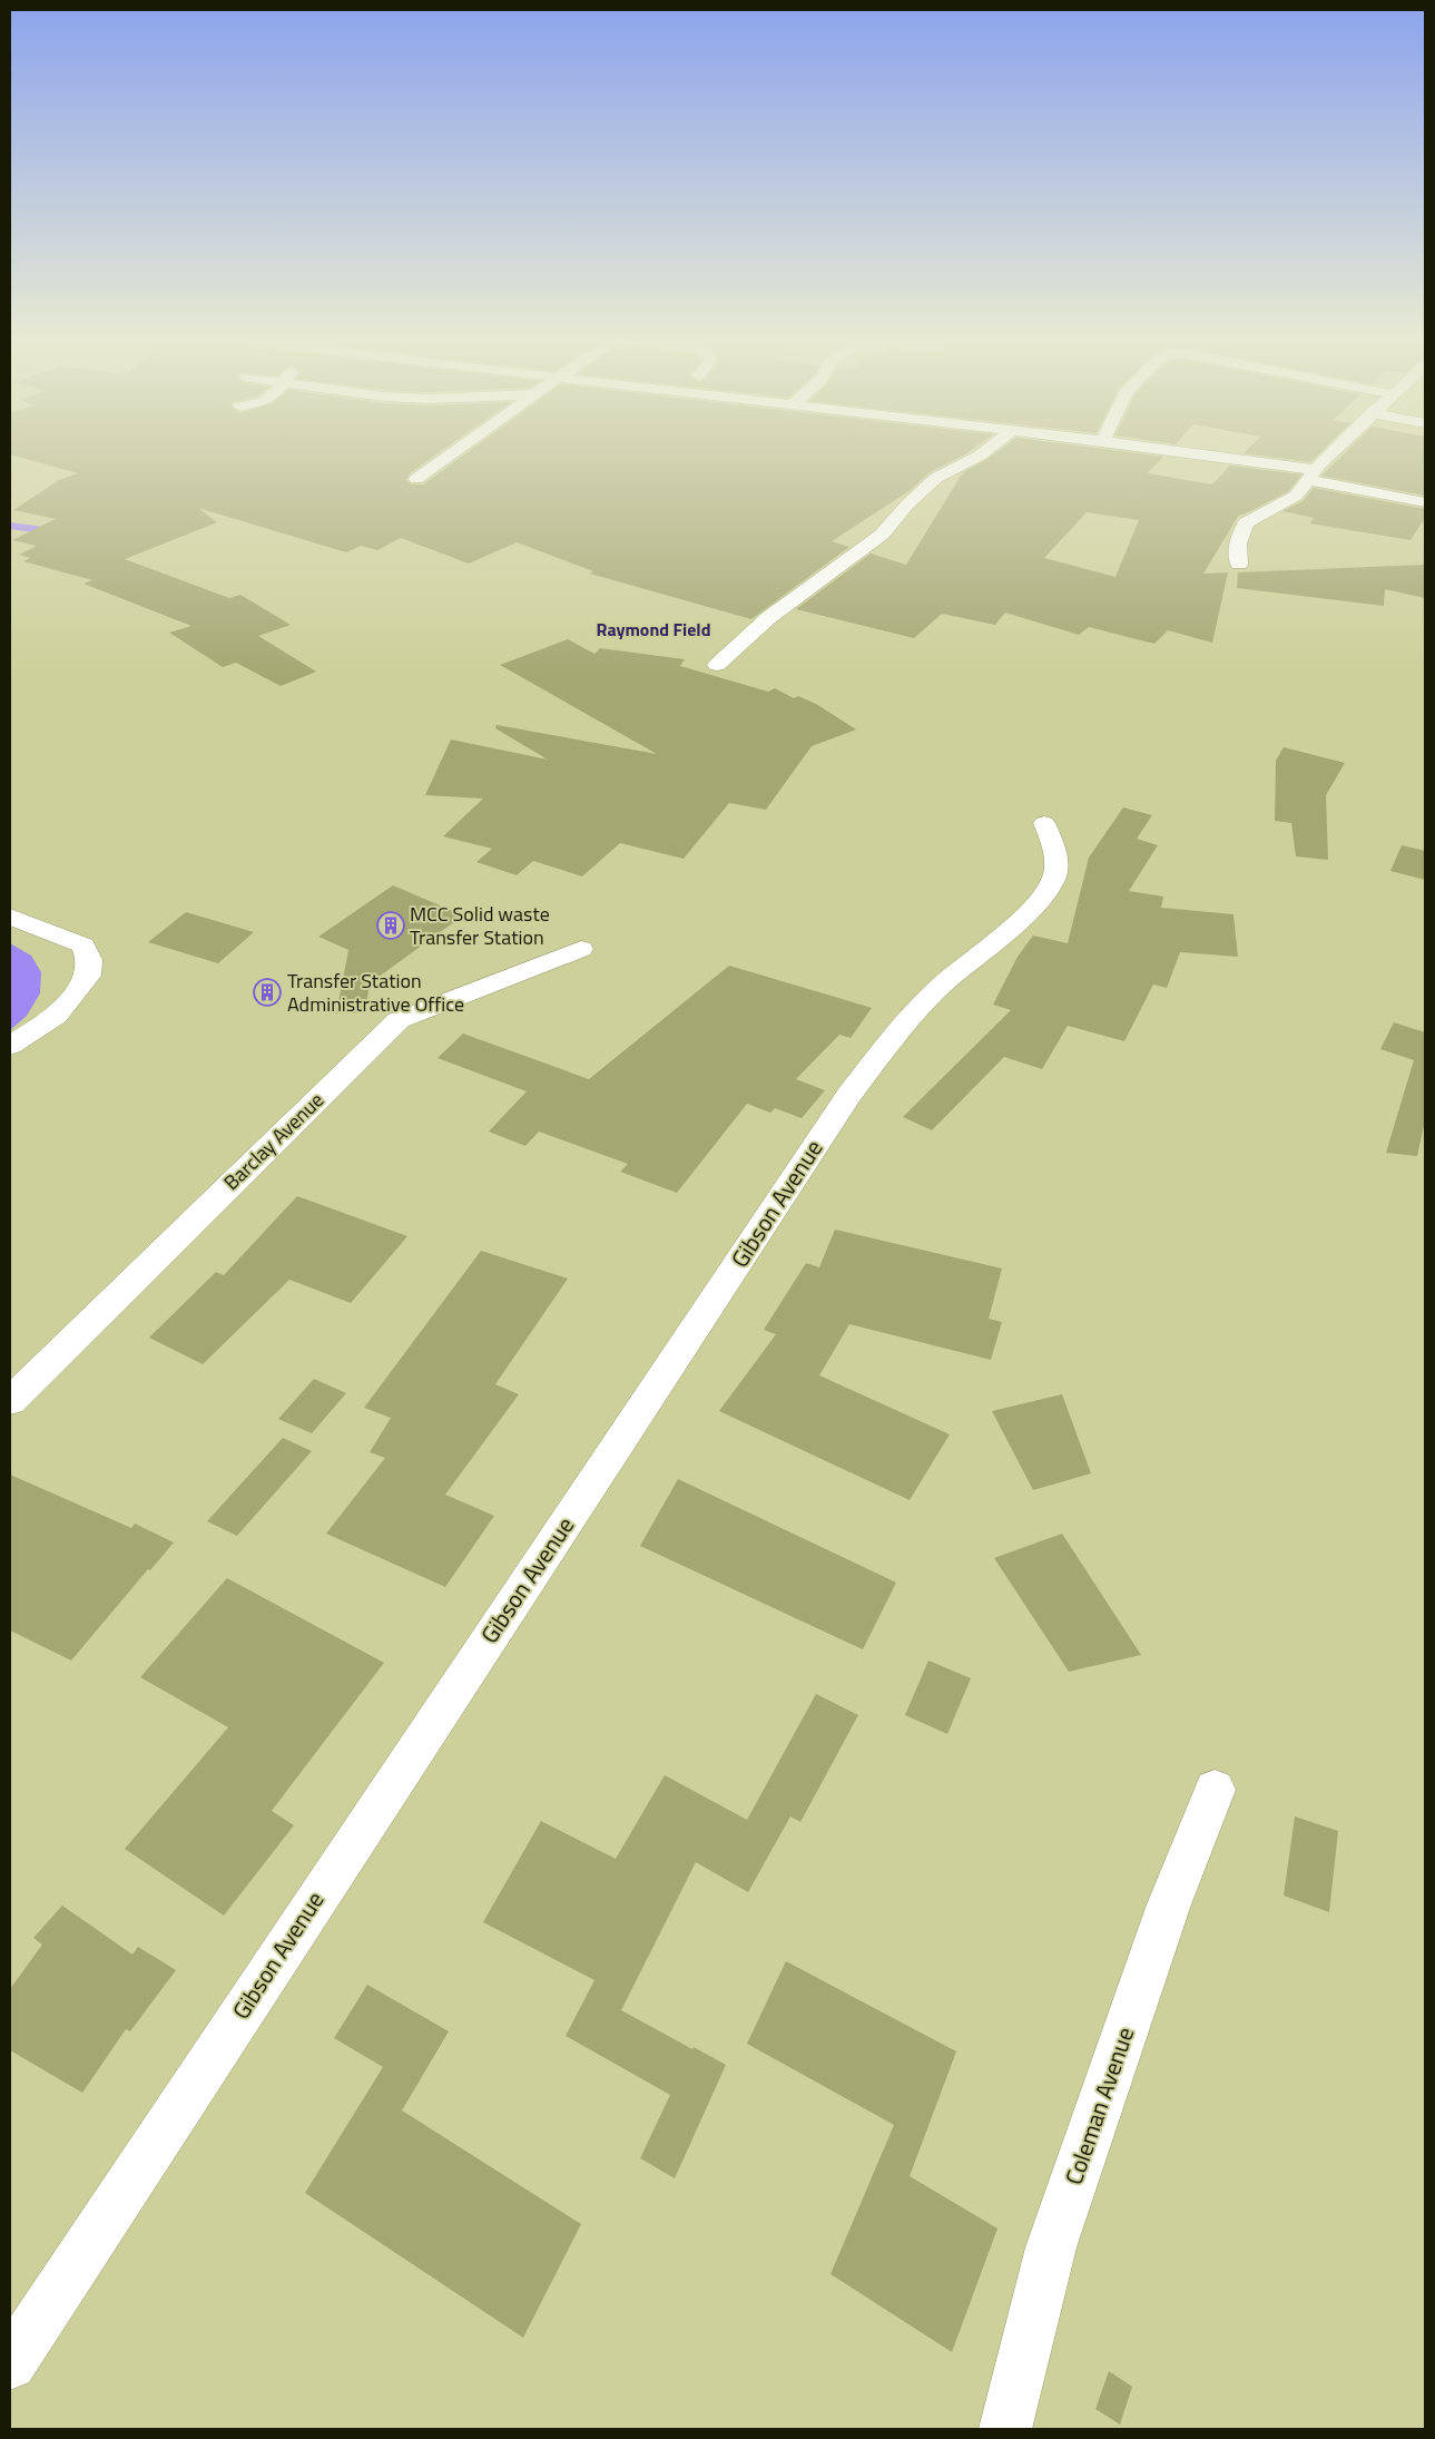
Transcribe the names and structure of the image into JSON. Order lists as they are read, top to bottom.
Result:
{
  "streets": {
    "street": ["Barclay Avenue", "Gibson Avenue", "Coleman Avenue"]
  },
  "districts": ["Raymond Field"],
  "places": {
    "building": ["MCC Solid waste Transfer Station", "Transfer Station Administrative Office"]
  }
}
